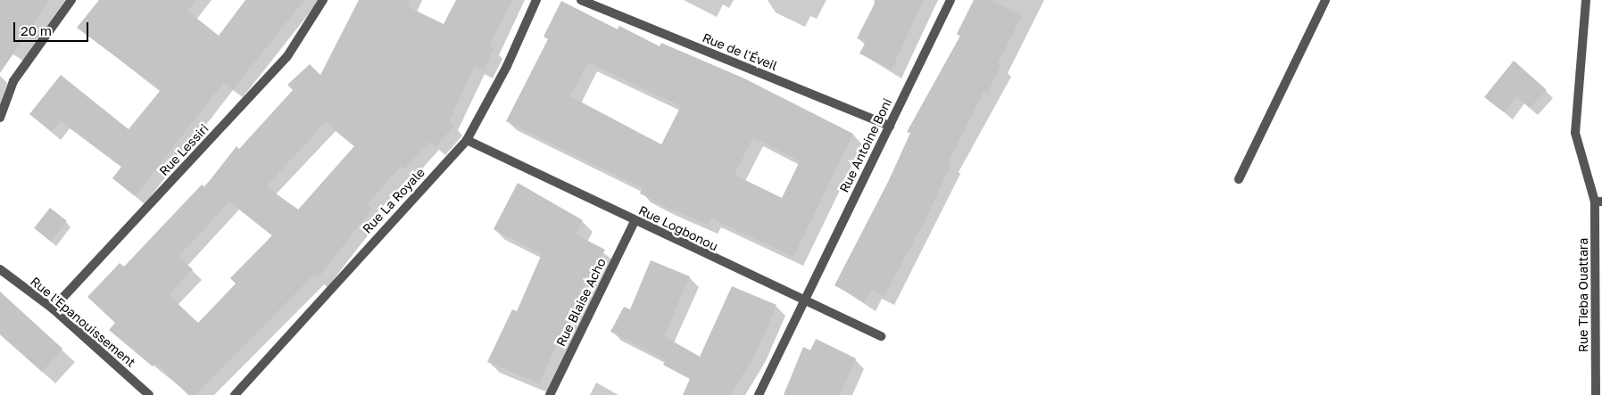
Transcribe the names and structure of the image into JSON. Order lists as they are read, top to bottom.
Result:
{
  "streets": {
    "street": [
      "Rue de l'Éveil",
      "Rue Antoine Boni",
      "Rue Lessiri",
      "Rue La Royale",
      "Rue Logbonou",
      "Rue Tieba Ouattara",
      "Rue Blaise Acho",
      "Rue l'Epanouissement"
    ]
  },
  "crossings": [
    ["Rue de l'Éveil", "Rue Antoine Boni"],
    ["Rue Antoine Boni", "Rue Logbonou"],
    ["Rue Lessiri", "Rue l'Epanouissement"],
    ["Rue La Royale", "Rue Logbonou"],
    ["Rue Logbonou", "Rue Blaise Acho"]
  ],
  "scale_bar": "20 m"
}
